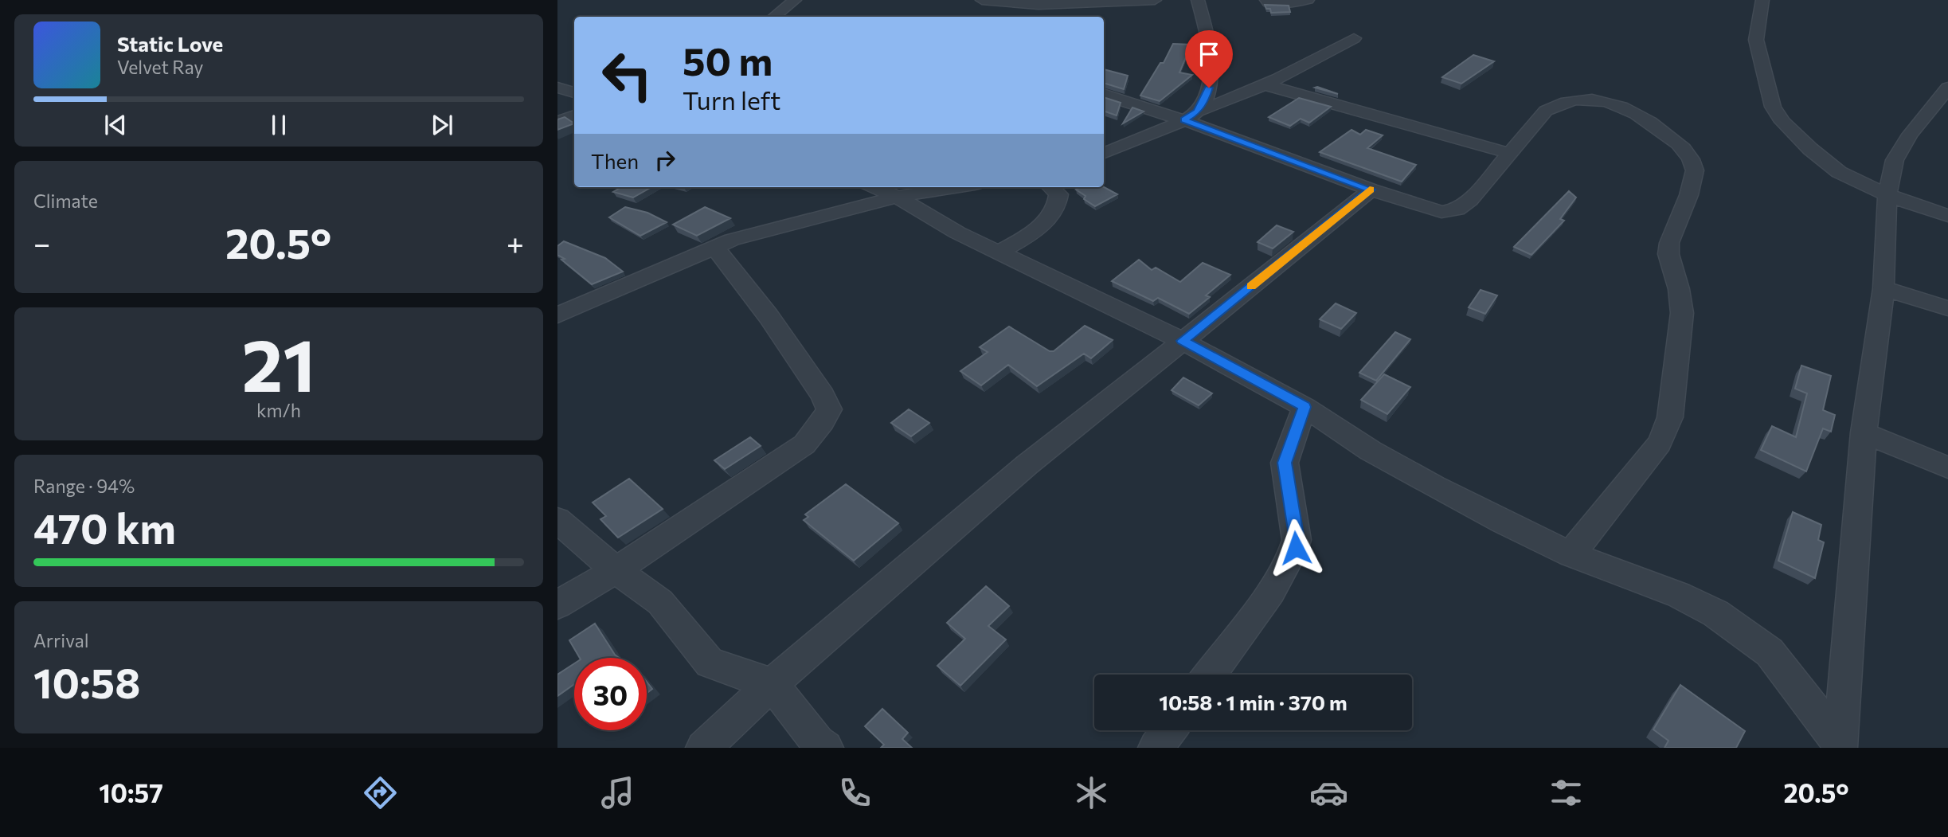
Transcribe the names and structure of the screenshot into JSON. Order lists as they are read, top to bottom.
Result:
{
  "page": {
    "turn": ["50 m", "Turn left"],
    "song": ["Static Love", "Velvet Ray"],
    "then": "Then",
    "tile": [
      "Climate",
      ["21", "km/h"],
      ["Range · 94%", "470 km"],
      ["Arrival", "10:58"]
    ],
    "heat": ["−", "20.5°", "+"],
    "limit": "30",
    "trip": "10:58 · 1 min · 370 m",
    "tabs": ["10:57", "20.5°"]
  }
}
